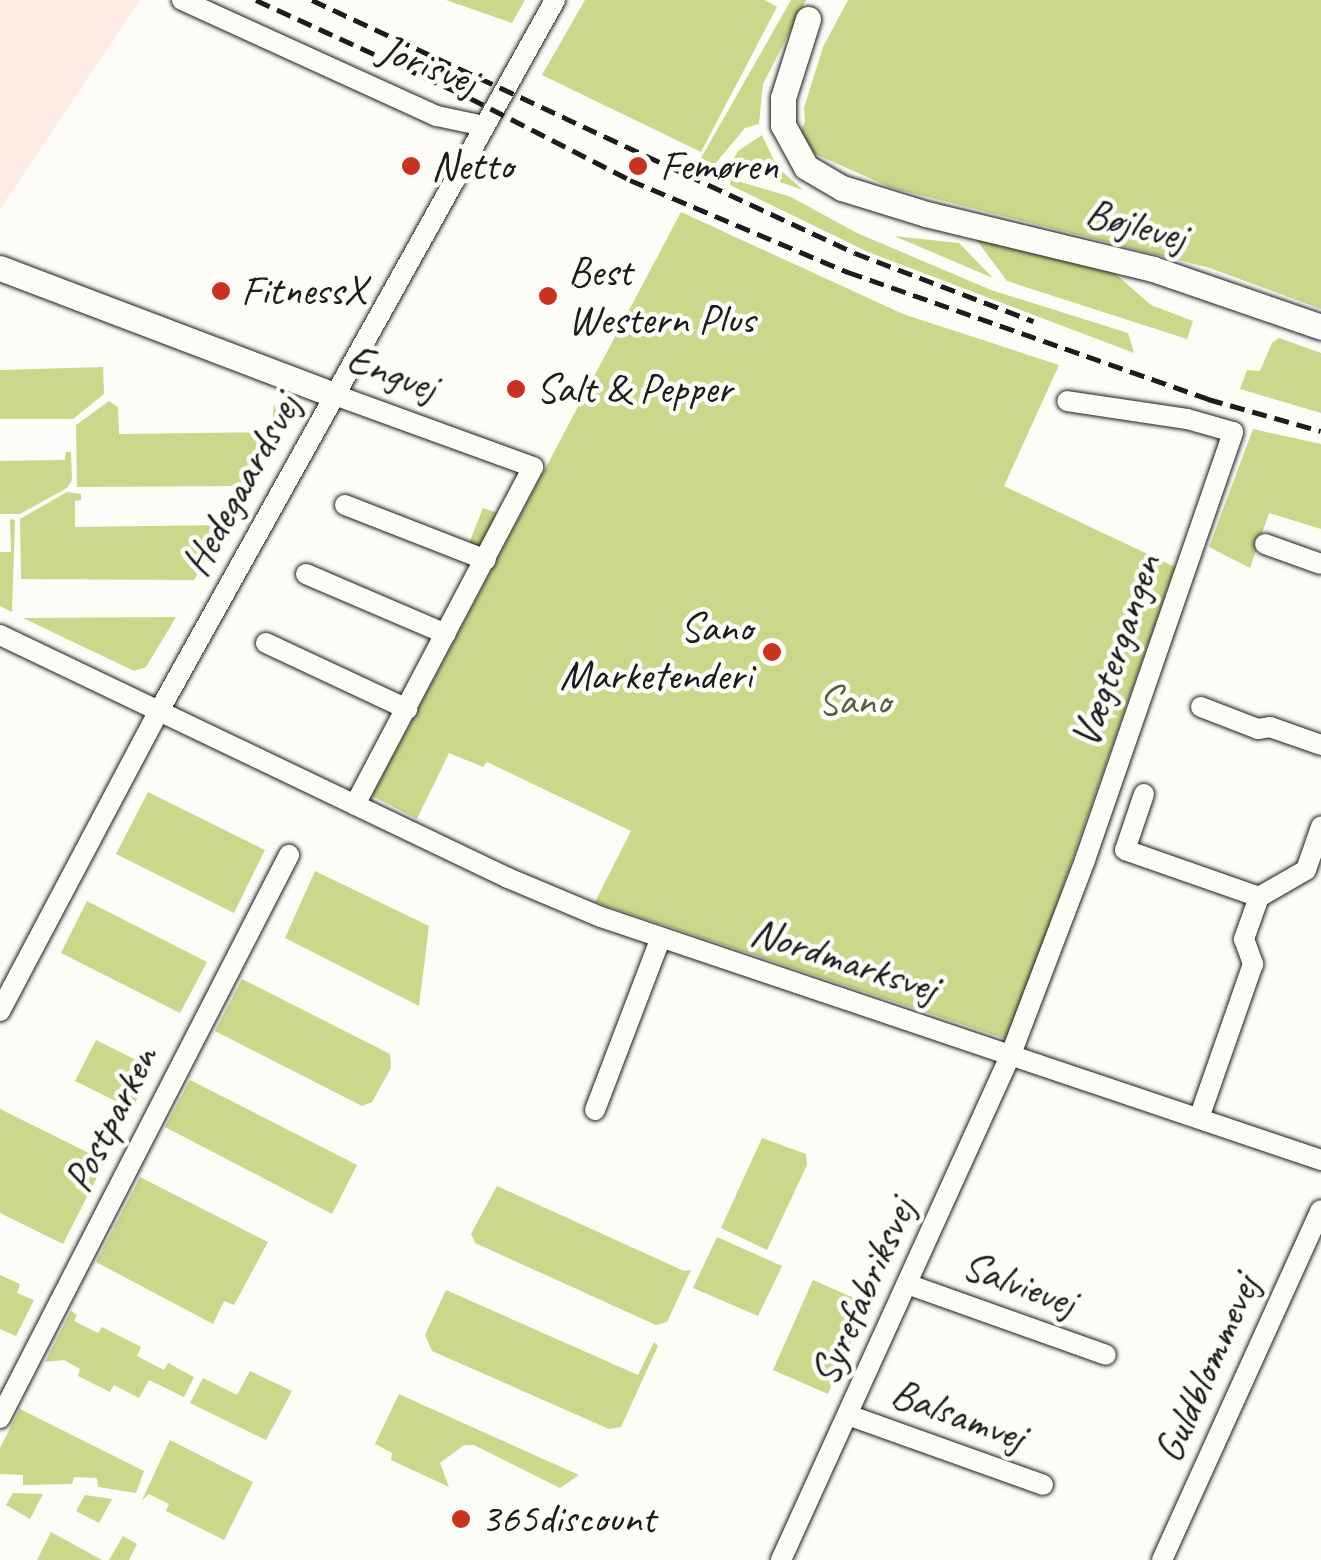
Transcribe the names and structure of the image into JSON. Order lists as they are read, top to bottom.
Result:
{
  "streets": {
    "street": [
      "Jorisvej",
      "Bøjlevej",
      "Engvej",
      "Hedegaardsvej",
      "Vægtergangen",
      "Nordmarksvej",
      "Postparken",
      "Salvievej",
      "Syrefabriksvej",
      "Guldblommevej",
      "Balsamvej"
    ]
  },
  "crossings": [
    ["Jorisvej", "Hedegaardsvej"],
    ["Engvej", "Hedegaardsvej"],
    ["Hedegaardsvej", "Nordmarksvej"],
    ["Vægtergangen", "Nordmarksvej"],
    ["Vægtergangen", "Syrefabriksvej"],
    ["Nordmarksvej", "Syrefabriksvej"],
    ["Salvievej", "Syrefabriksvej"],
    ["Syrefabriksvej", "Balsamvej"]
  ],
  "parks": ["Sano"],
  "places": [
    "Netto",
    "Femøren",
    "FitnessX",
    "Best Western Plus",
    "Salt & Pepper",
    "Sano Marketenderi",
    "365discount"
  ]
}
